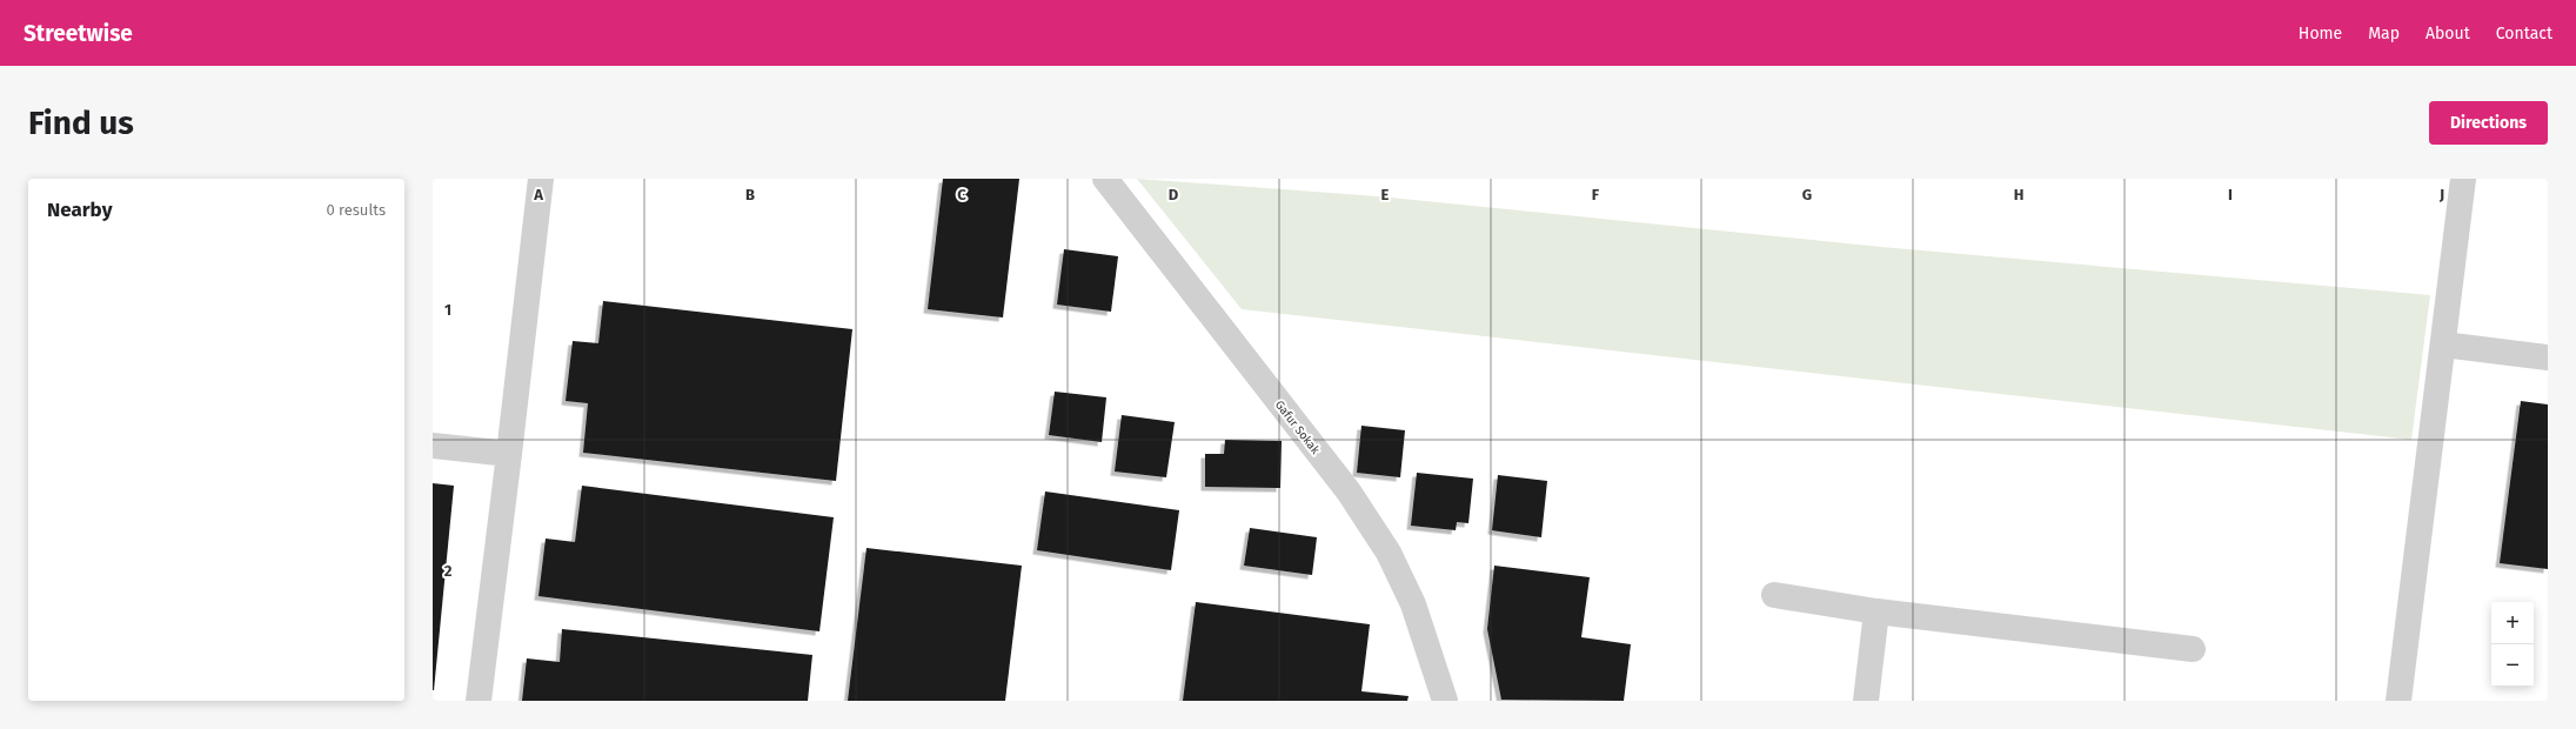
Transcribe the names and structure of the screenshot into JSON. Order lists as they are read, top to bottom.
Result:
{
  "streets": {
    "street": ["Gafur Sokak"]
  },
  "page": {
    "header": "Streetwise",
    "nav": [
      "Home",
      "Map",
      "About",
      "Contact"
    ],
    "buttons": "Directions",
    "title": "Find us",
    "heading": ["Nearby", "0 results"],
    "map_buttons": ["+", "−"]
  },
  "grid": {
    "columns": [
      "A",
      "B",
      "C",
      "D",
      "E",
      "F",
      "G",
      "H",
      "I",
      "J"
    ],
    "rows": ["1", "2"]
  }
}
